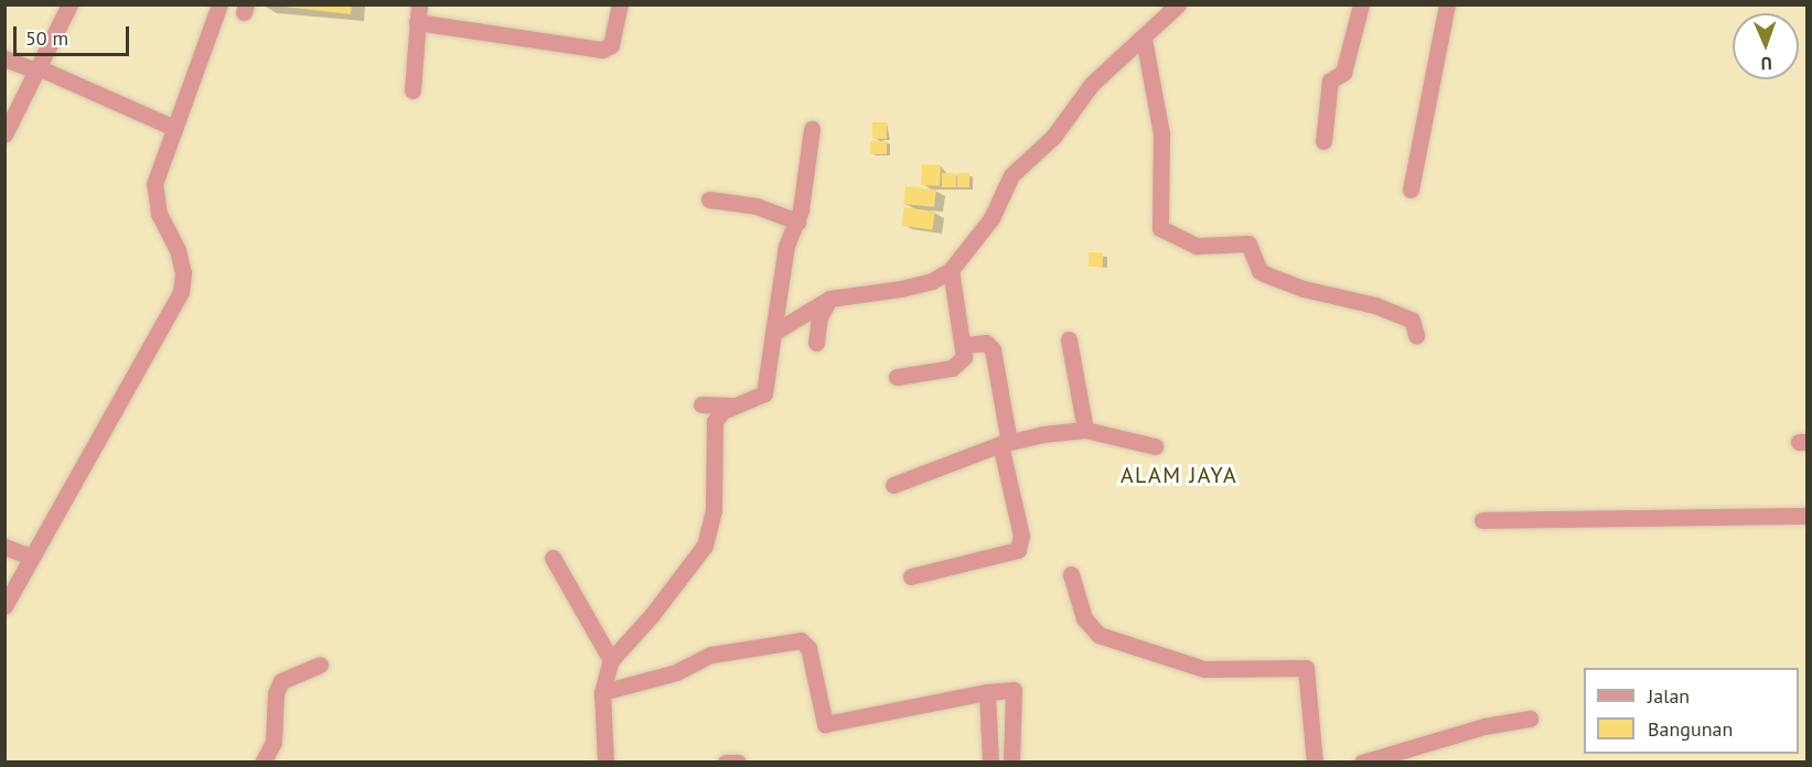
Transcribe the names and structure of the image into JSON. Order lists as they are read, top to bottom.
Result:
{
  "districts": ["ALAM JAYA"],
  "legend": ["Jalan", "Bangunan"],
  "scale_bar": "50 m",
  "north": "bottom"
}
